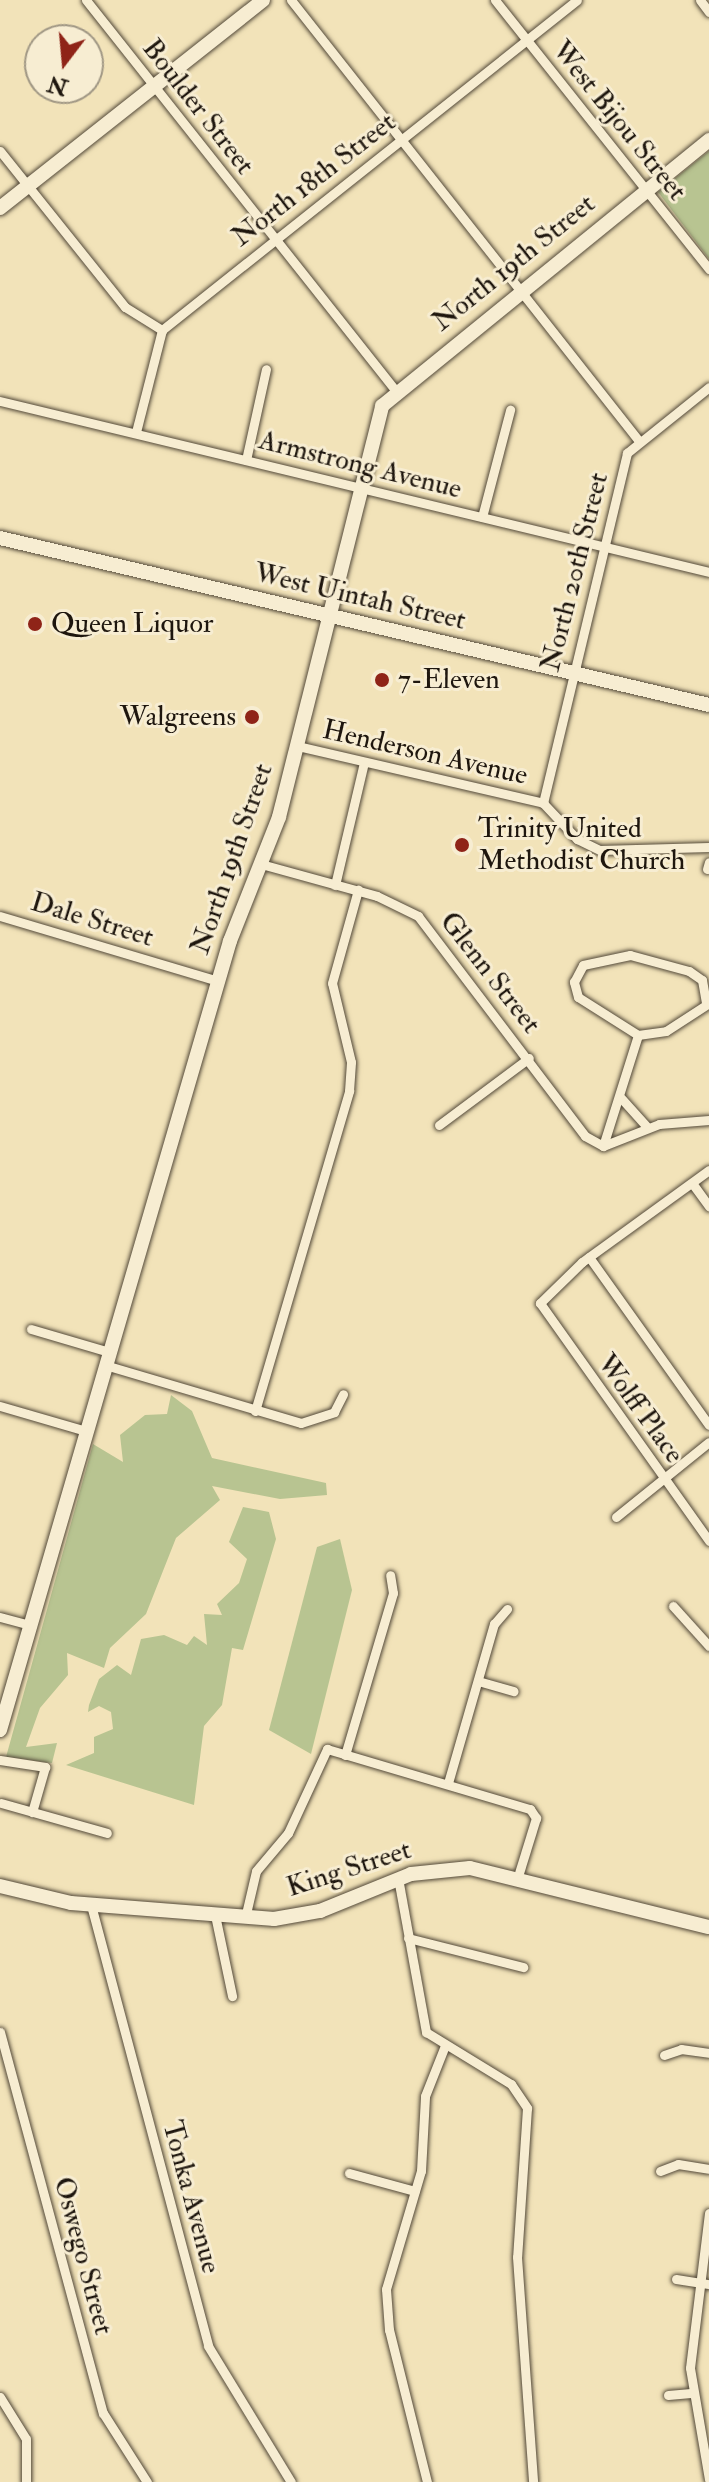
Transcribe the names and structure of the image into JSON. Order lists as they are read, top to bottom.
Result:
{
  "streets": {
    "street": [
      "Boulder Street",
      "West Bijou Street",
      "North 18th Street",
      "North 19th Street",
      "Armstrong Avenue",
      "North 20th Street",
      "West Uintah Street",
      "Henderson Avenue",
      "Dale Street",
      "Glenn Street",
      "Wolff Place",
      "King Street",
      "Tonka Avenue",
      "Oswego Street"
    ]
  },
  "crossings": [
    ["Boulder Street", "North 18th Street"],
    ["Boulder Street", "North 19th Street"],
    ["West Bijou Street", "North 18th Street"],
    ["West Bijou Street", "North 19th Street"],
    ["North 19th Street", "Armstrong Avenue"],
    ["North 19th Street", "West Uintah Street"],
    ["North 19th Street", "Henderson Avenue"],
    ["North 19th Street", "Dale Street"],
    ["North 19th Street", "Glenn Street"],
    ["Armstrong Avenue", "North 20th Street"],
    ["North 20th Street", "West Uintah Street"],
    ["North 20th Street", "Henderson Avenue"],
    ["King Street", "Tonka Avenue"]
  ],
  "places": [
    "Queen Liquor",
    "7-Eleven",
    "Walgreens",
    "Trinity United Methodist Church"
  ],
  "north": "bottom"
}
